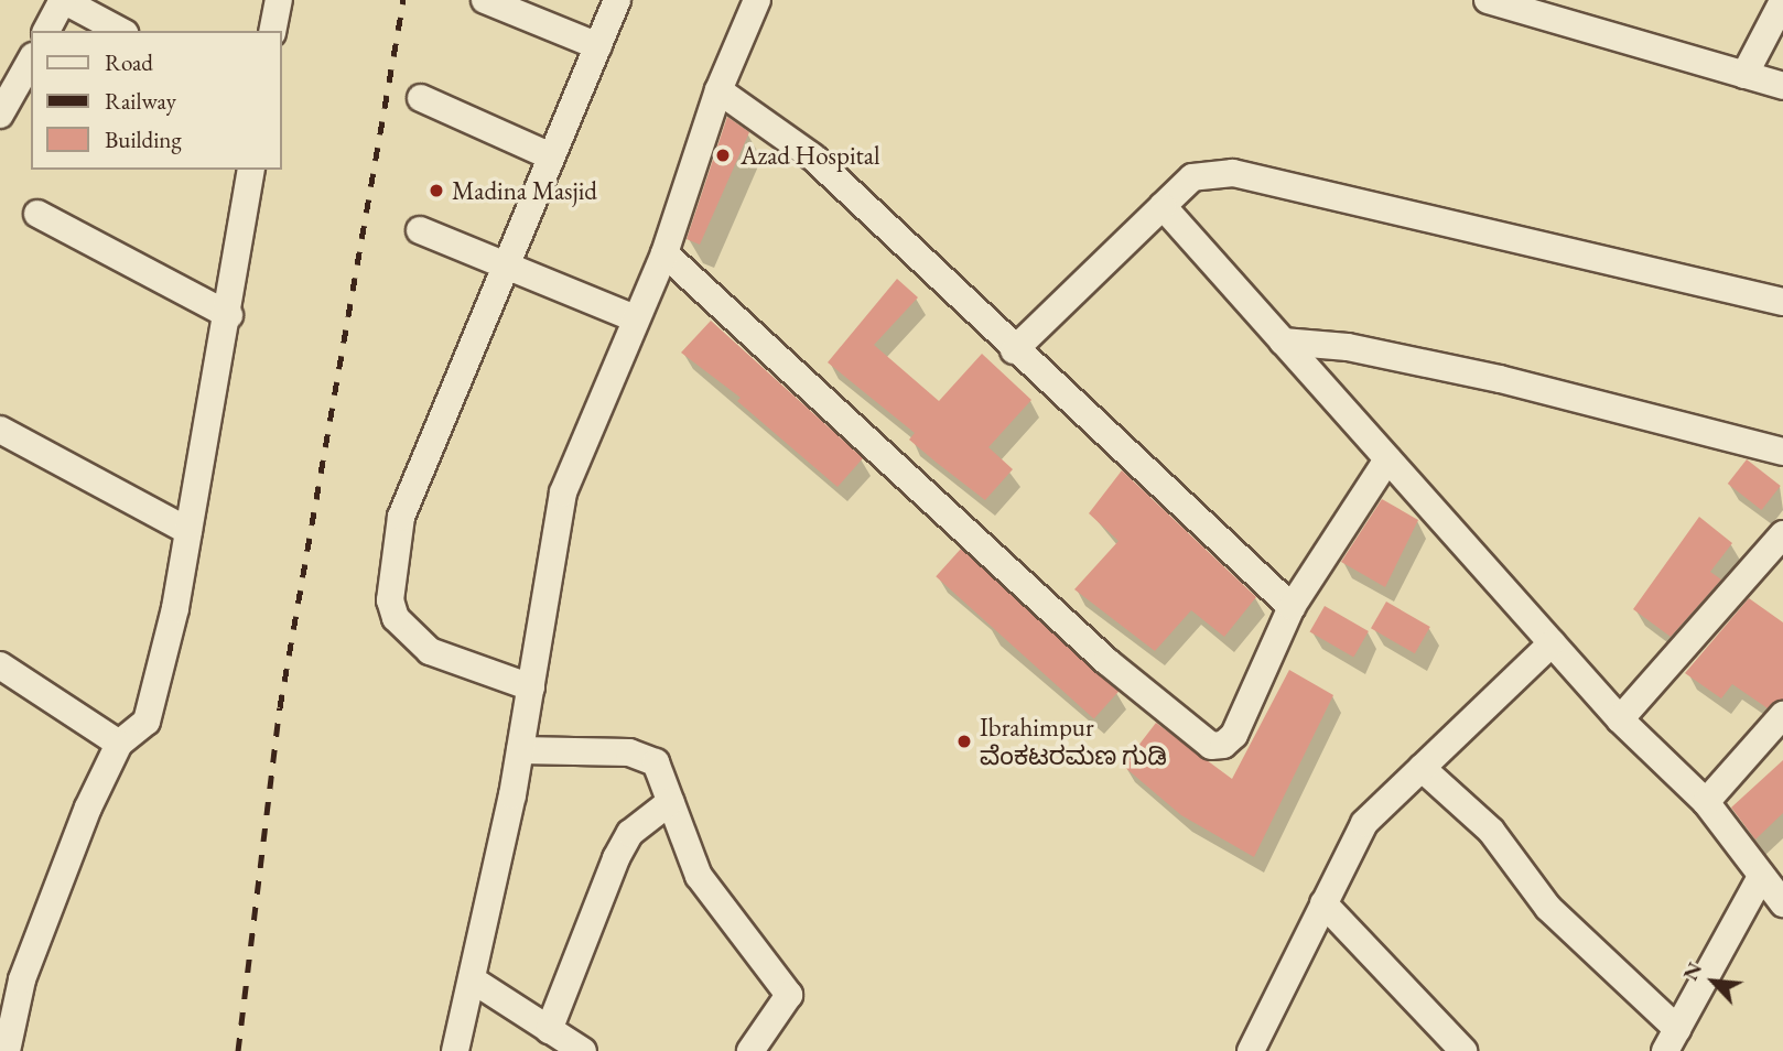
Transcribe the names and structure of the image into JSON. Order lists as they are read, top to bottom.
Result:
{
  "places": ["Azad Hospital", "Madina Masjid", "Ibrahimpur ವೆಂಕಟರಮಣ ಗುಡಿ"],
  "legend": ["Road", "Railway", "Building"],
  "north": "top left"
}
